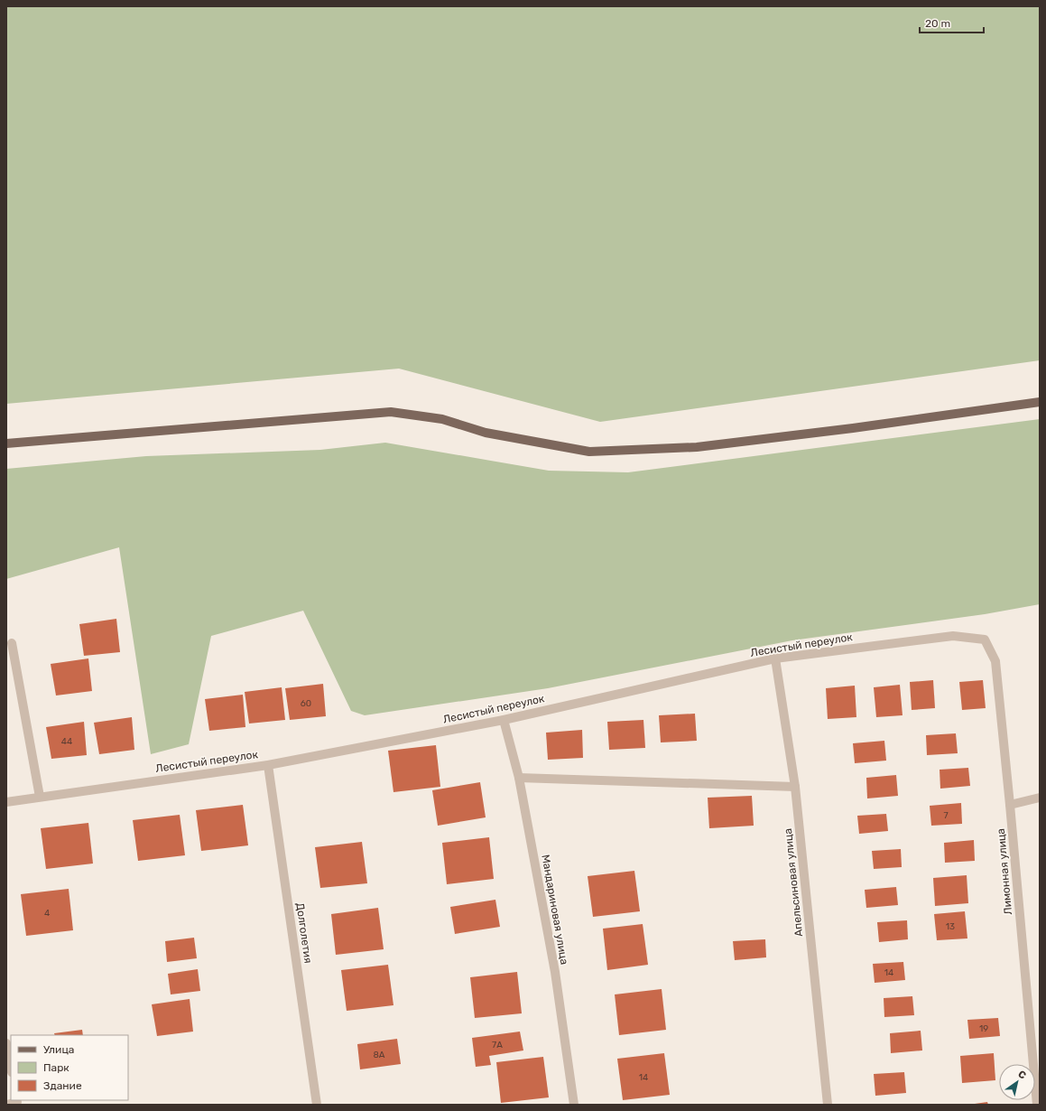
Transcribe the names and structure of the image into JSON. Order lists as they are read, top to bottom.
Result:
{
  "streets": {
    "street": [
      "Лесистый переулок",
      "Лимонная улица",
      "Апельсиновая улица",
      "Мандариновая улица",
      "Долголетия"
    ]
  },
  "crossings": [
    ["Лесистый переулок", "Лимонная улица"],
    ["Лесистый переулок", "Апельсиновая улица"],
    ["Лесистый переулок", "Мандариновая улица"],
    ["Лесистый переулок", "Долголетия"]
  ],
  "house_numbers": [
    "60",
    "44",
    "7",
    "4",
    "13",
    "14",
    "19",
    "7А",
    "8А",
    "14"
  ],
  "legend": ["Улица", "Парк", "Здание"],
  "scale_bar": "20 m",
  "north": "top right"
}
